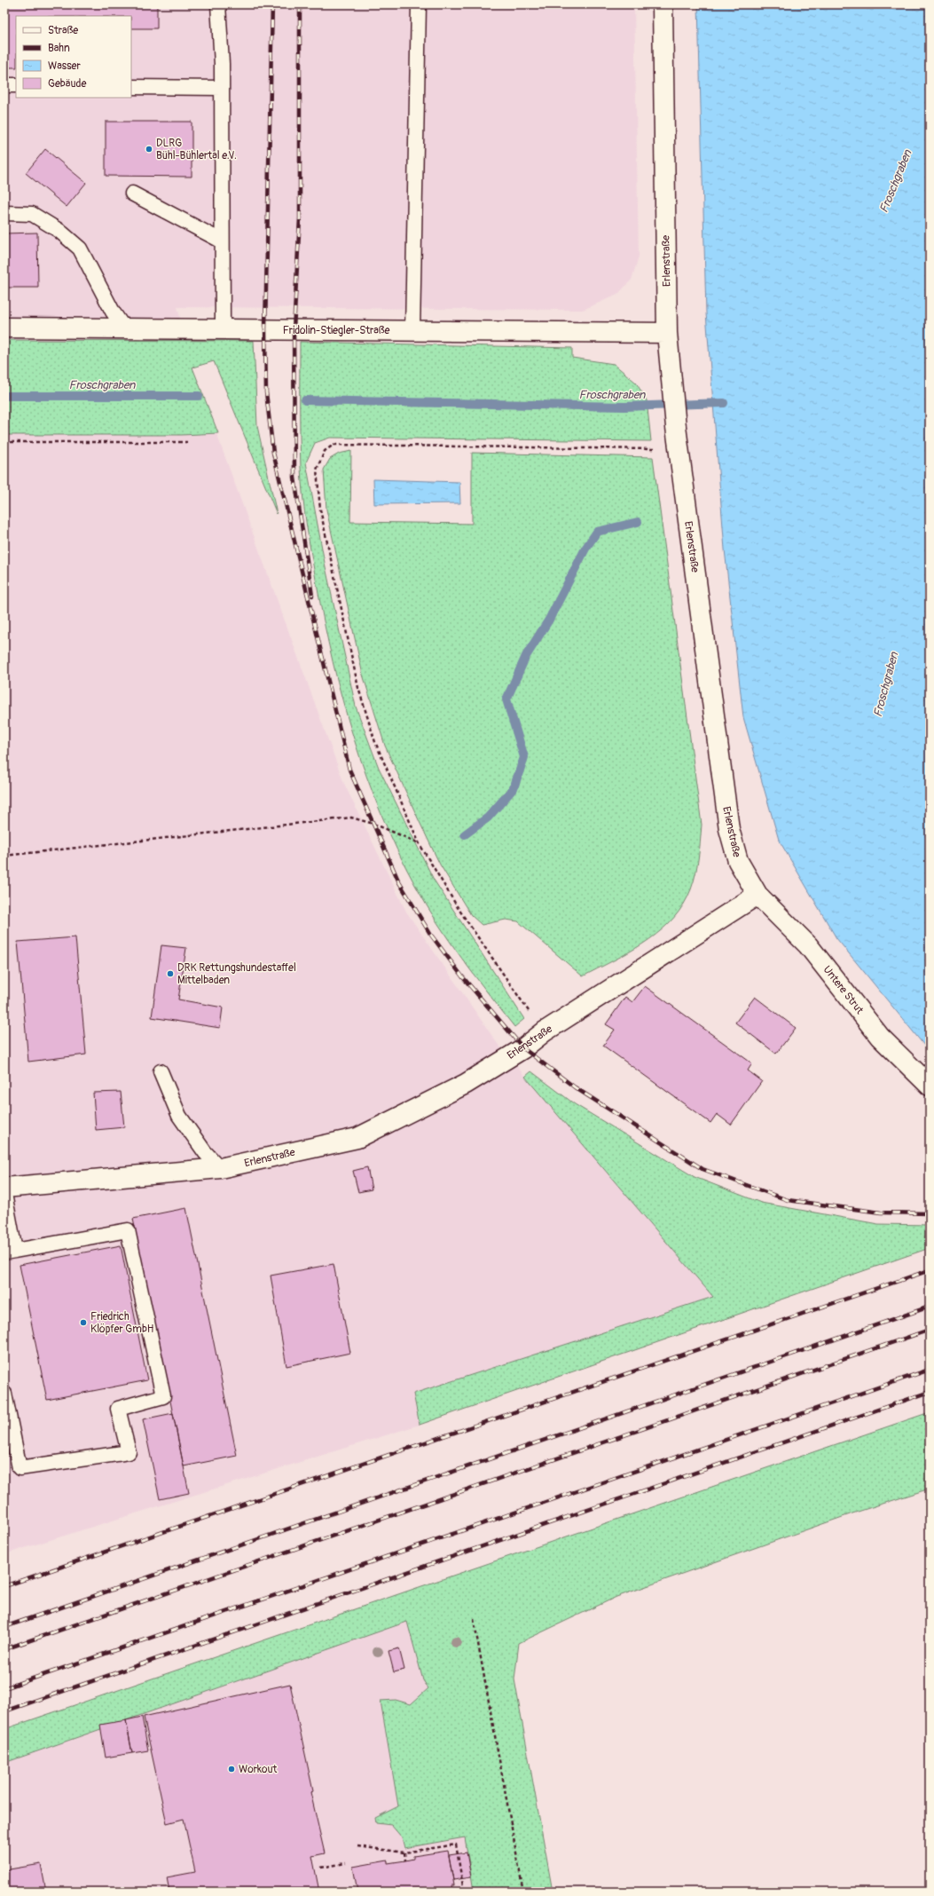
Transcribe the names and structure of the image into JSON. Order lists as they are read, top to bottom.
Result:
{
  "streets": {
    "street": ["Erlenstraße", "Fridolin-Stiegler-Straße", "Untere Strut"]
  },
  "crossings": [
    ["Erlenstraße", "Fridolin-Stiegler-Straße"],
    ["Erlenstraße", "Untere Strut"]
  ],
  "water": ["Froschgraben"],
  "places": [
    "DLRG Bühl-Bühlertal e.V.",
    "DRK Rettungshundestaffel Mittelbaden",
    "Friedrich Klöpfer GmbH",
    "Workout"
  ],
  "legend": [
    "Straße",
    "Bahn",
    "Wasser",
    "Gebäude"
  ]
}
